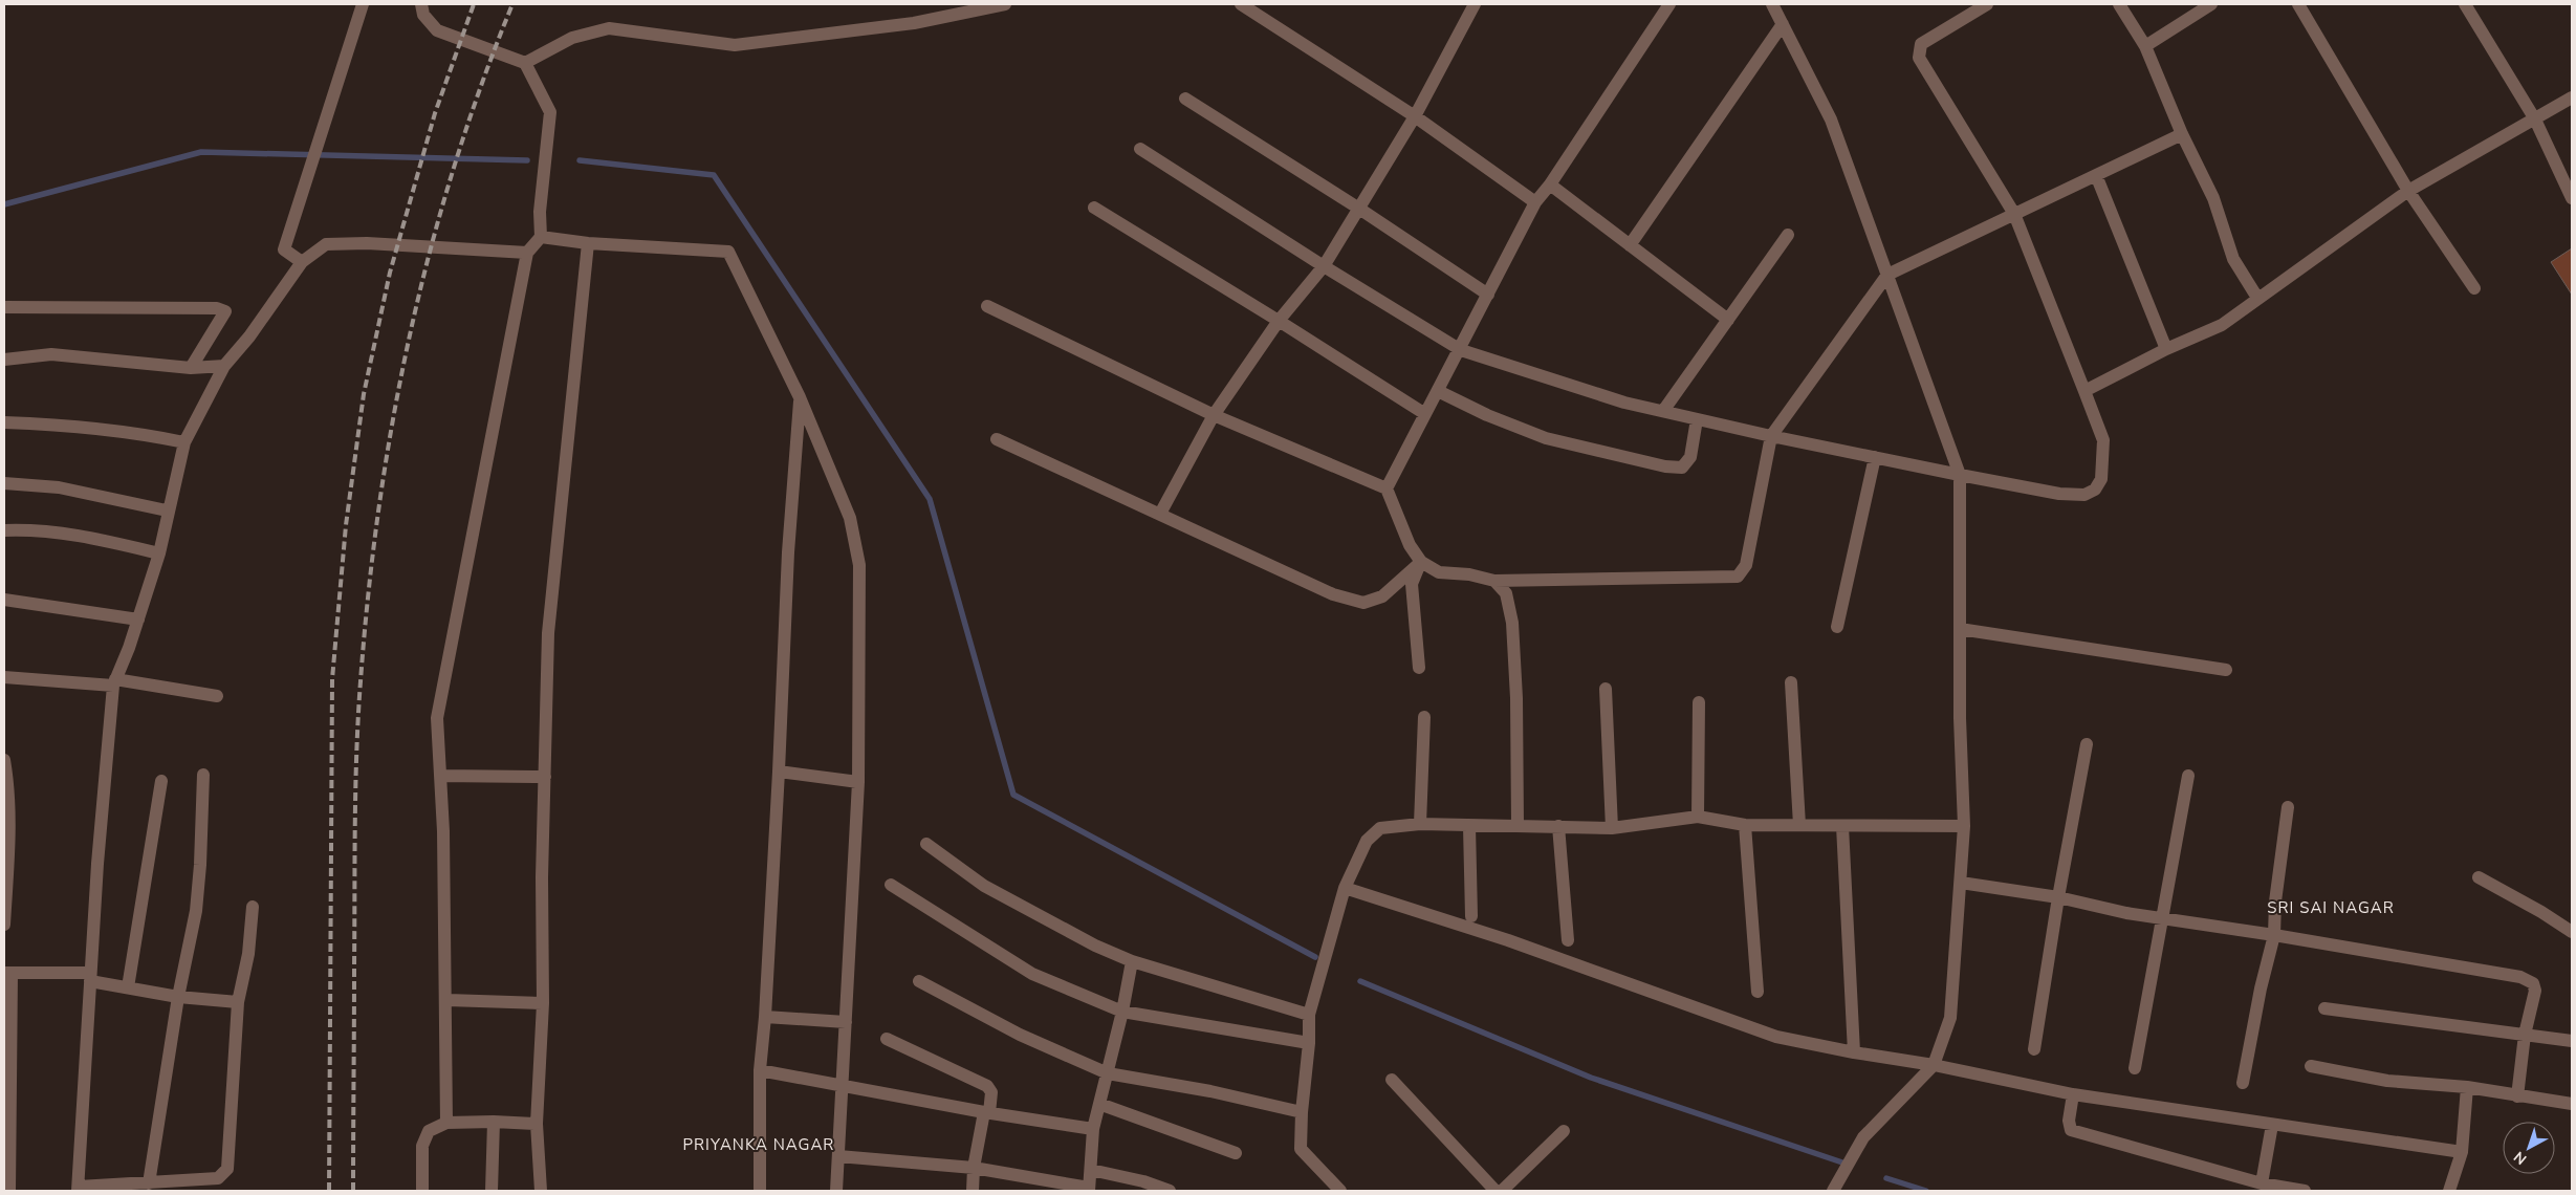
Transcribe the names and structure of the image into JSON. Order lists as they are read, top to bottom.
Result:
{
  "districts": ["SRI SAI NAGAR", "PRIYANKA NAGAR"],
  "north": "bottom left"
}
